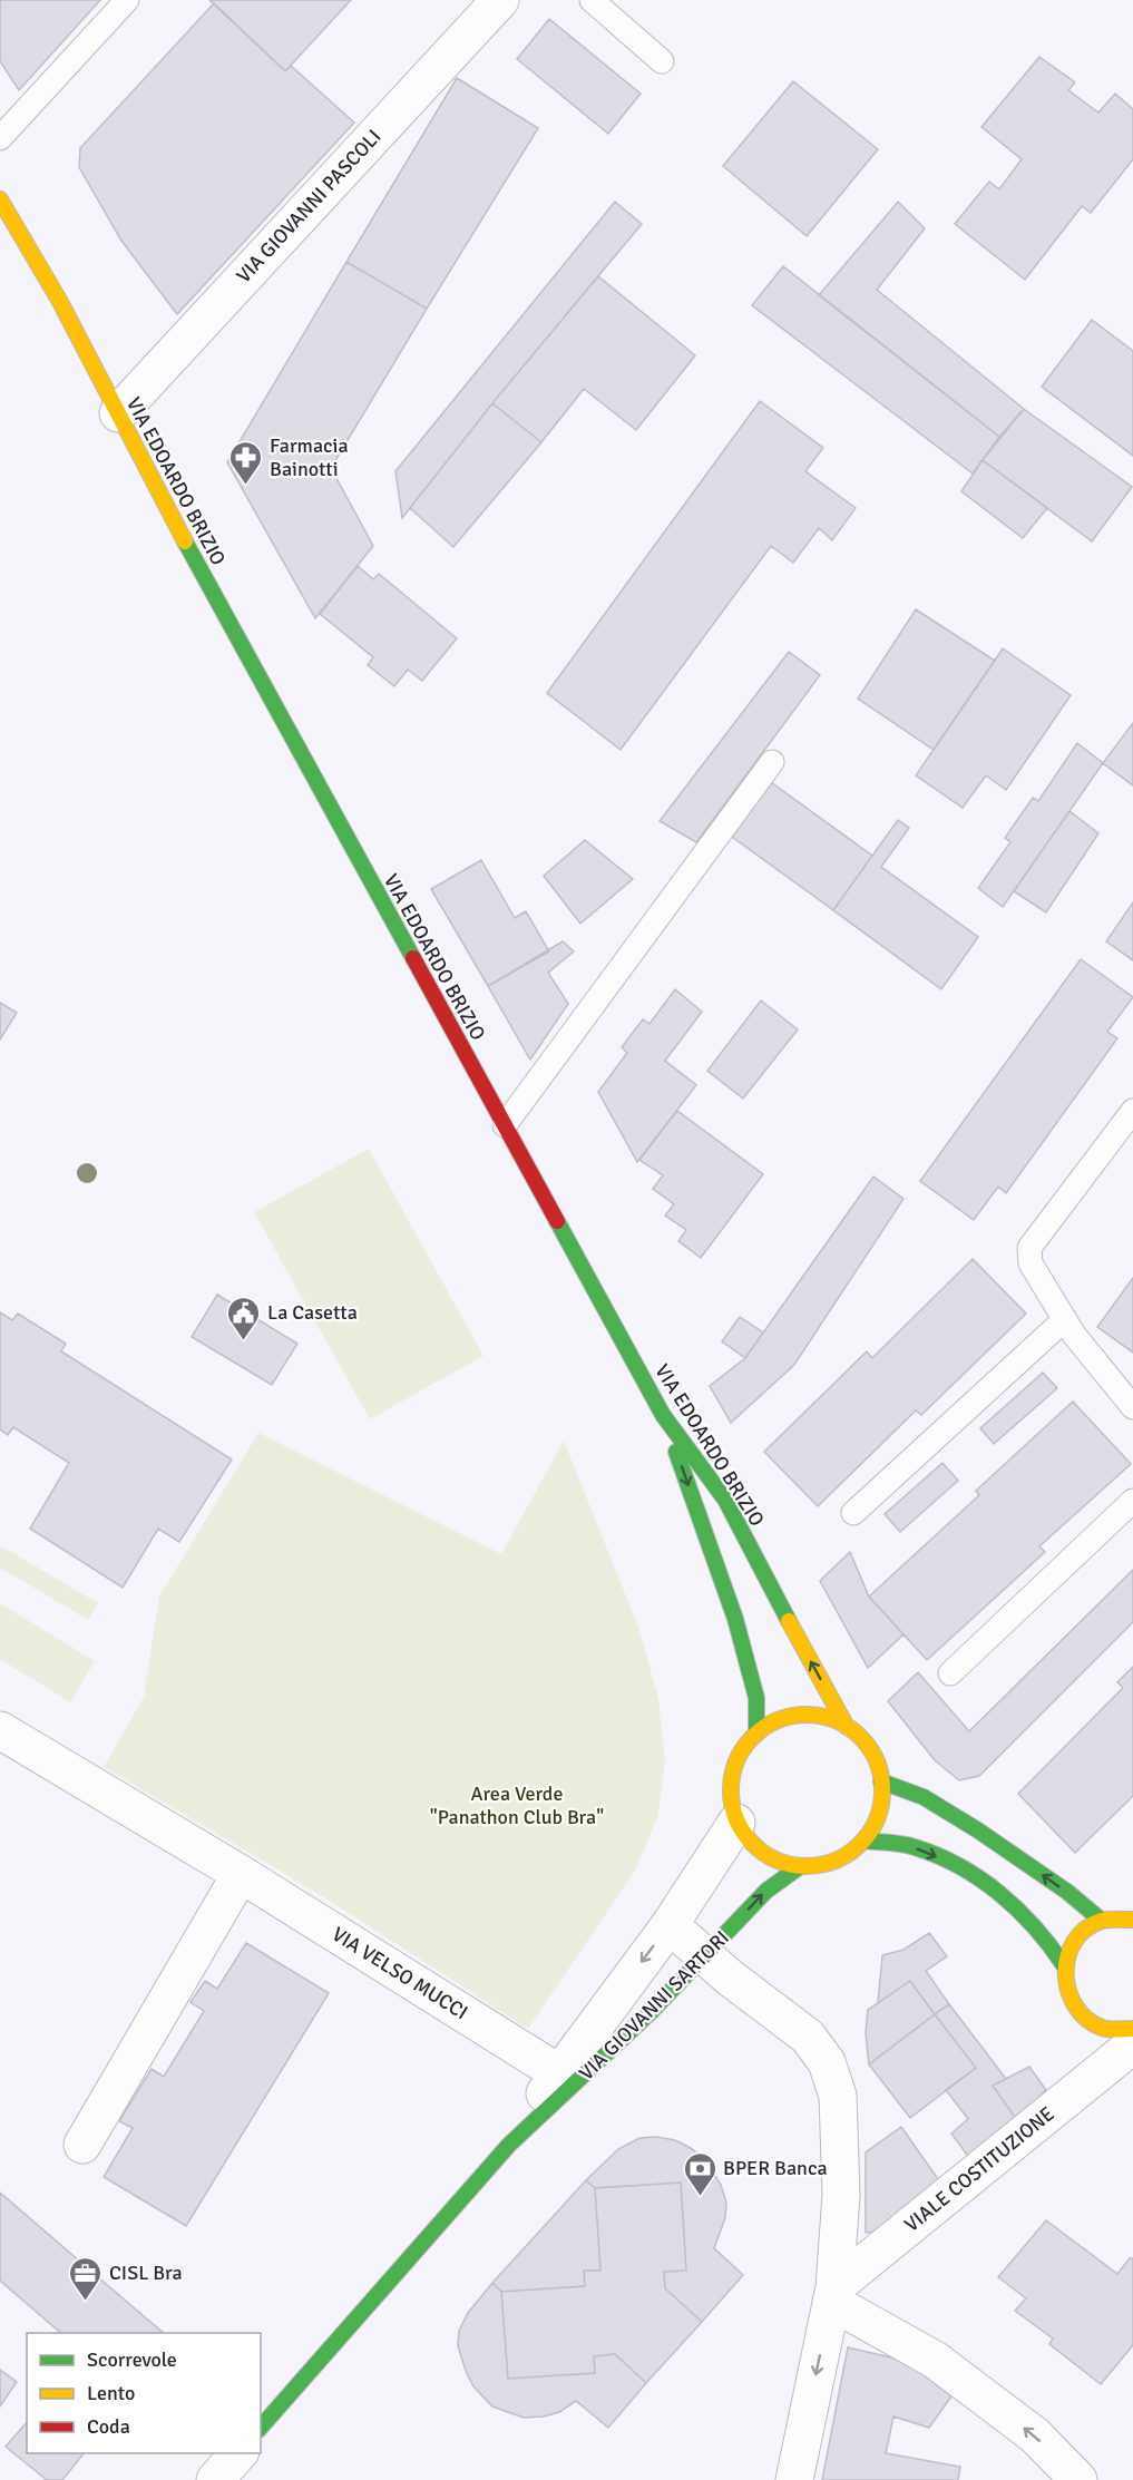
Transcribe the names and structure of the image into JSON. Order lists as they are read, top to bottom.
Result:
{
  "streets": {
    "main road": ["VIA EDOARDO BRIZIO", "VIA GIOVANNI SARTORI"],
    "street": ["VIA GIOVANNI PASCOLI", "VIA VELSO MUCCI", "VIALE COSTITUZIONE"]
  },
  "crossings": [
    ["VIA GIOVANNI PASCOLI", "VIA EDOARDO BRIZIO"],
    ["VIA EDOARDO BRIZIO", "VIA GIOVANNI SARTORI"],
    ["VIA VELSO MUCCI", "VIA GIOVANNI SARTORI"]
  ],
  "parks": ["Area Verde \"Panathon Club Bra\""],
  "places": {
    "pharmacy": ["Farmacia Bainotti"],
    "public building": ["La Casetta"],
    "bank": ["BPER Banca"],
    "office": ["CISL Bra"]
  },
  "legend": ["Scorrevole", "Lento", "Coda"]
}
